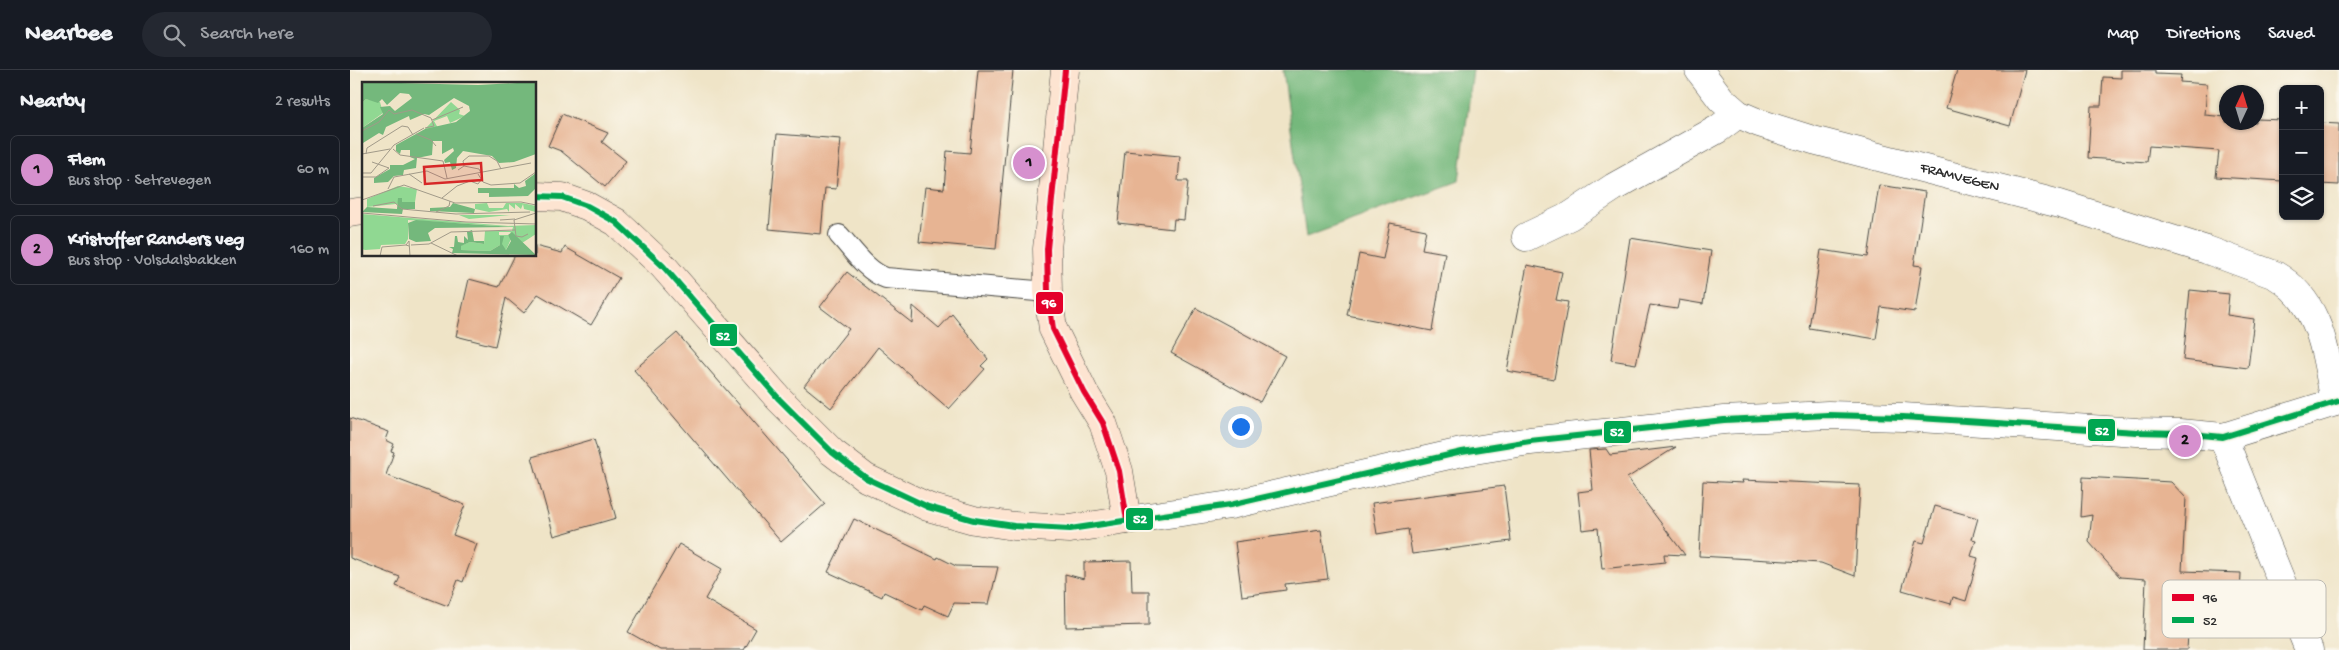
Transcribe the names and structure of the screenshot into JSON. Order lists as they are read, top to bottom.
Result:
{
  "streets": {
    "street": ["FRAMVEGEN"]
  },
  "lines": ["transit line 96", "transit line 52"],
  "legend": ["96", "52"],
  "north": "top",
  "page": {
    "header": "Nearbee",
    "search": "Search here",
    "nav": ["Map", "Directions", "Saved"],
    "heading": ["Nearby", "2 results"],
    "map_buttons": ["+", "−"],
    "list": [
      {
        "mark": "1",
        "name": "Flem",
        "note": "Bus stop · Setrevegen",
        "value": "60 m"
      },
      {
        "mark": "2",
        "name": "Kristoffer Randers veg",
        "note": "Bus stop · Volsdalsbakken",
        "value": "160 m"
      }
    ],
    "pins": ["1", "2"]
  }
}
